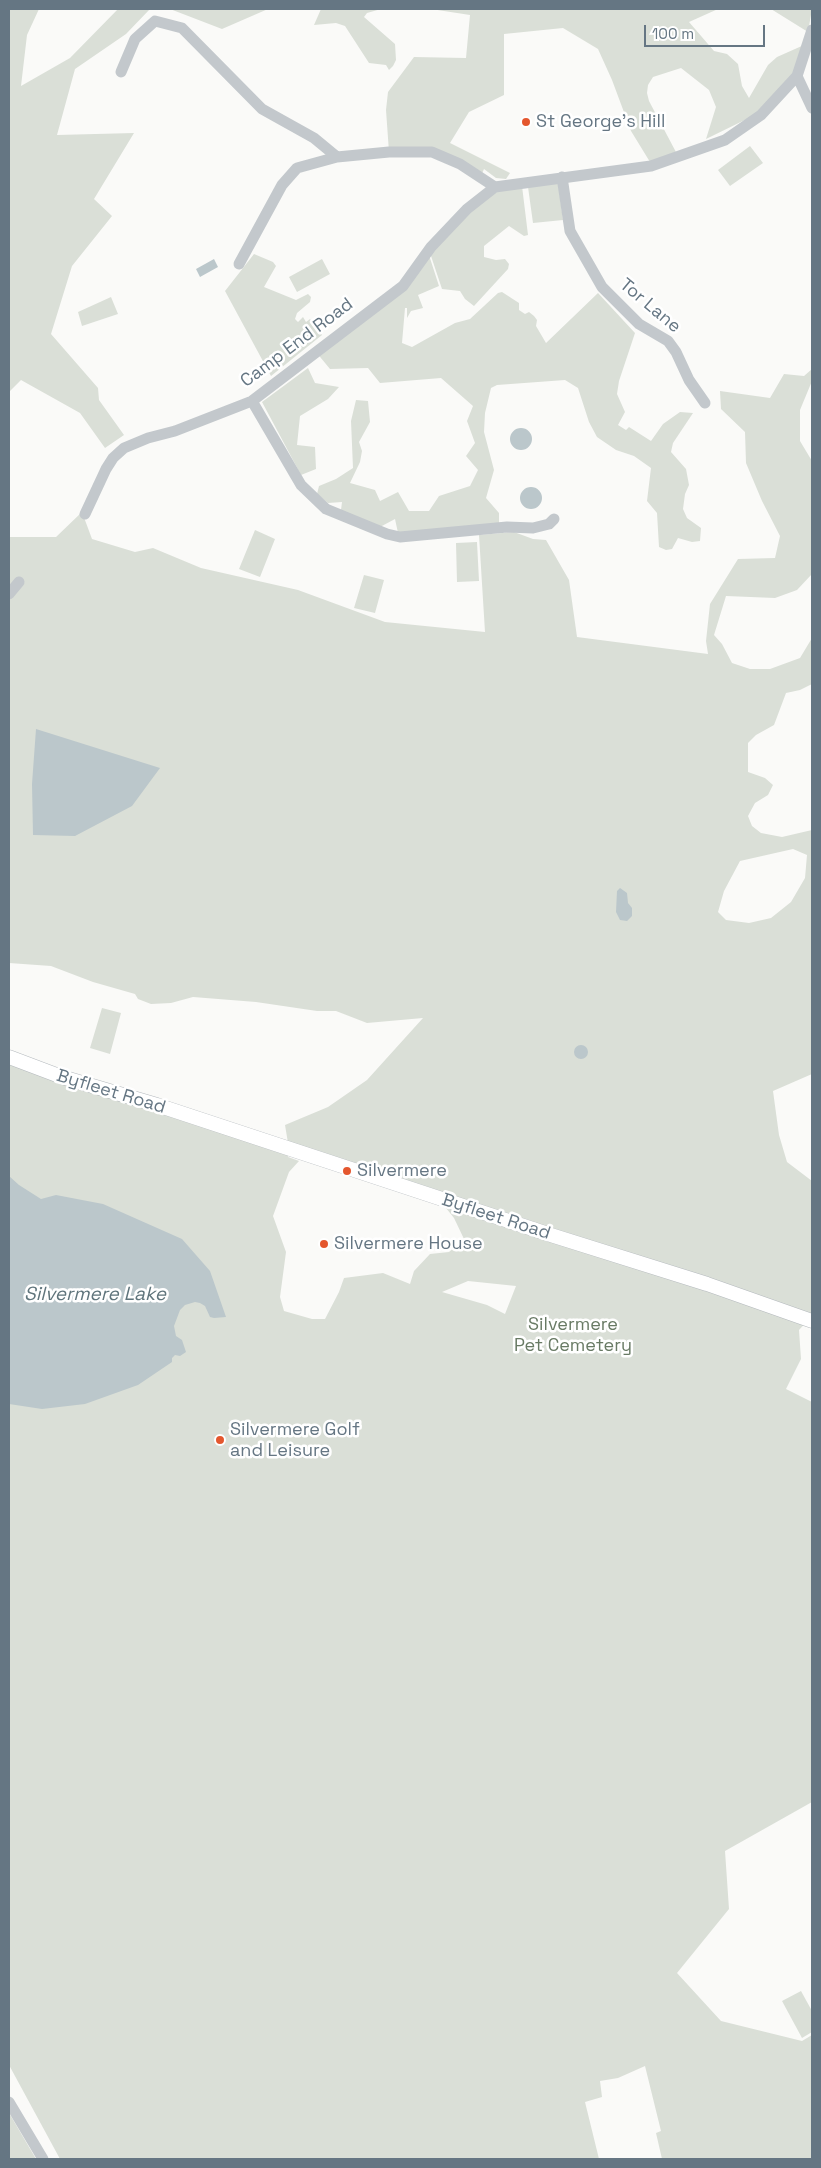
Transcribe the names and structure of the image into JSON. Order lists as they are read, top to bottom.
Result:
{
  "streets": {
    "main road": ["Byfleet Road"],
    "street": ["Tor Lane", "Camp End Road"]
  },
  "crossings": [
    ["Tor Lane", "Camp End Road"]
  ],
  "water": ["Silvermere Lake"],
  "parks": ["Silvermere Pet Cemetery"],
  "places": [
    "St George's Hill",
    "Silvermere",
    "Silvermere House",
    "Silvermere Golf and Leisure"
  ],
  "scale_bar": "100 m"
}
